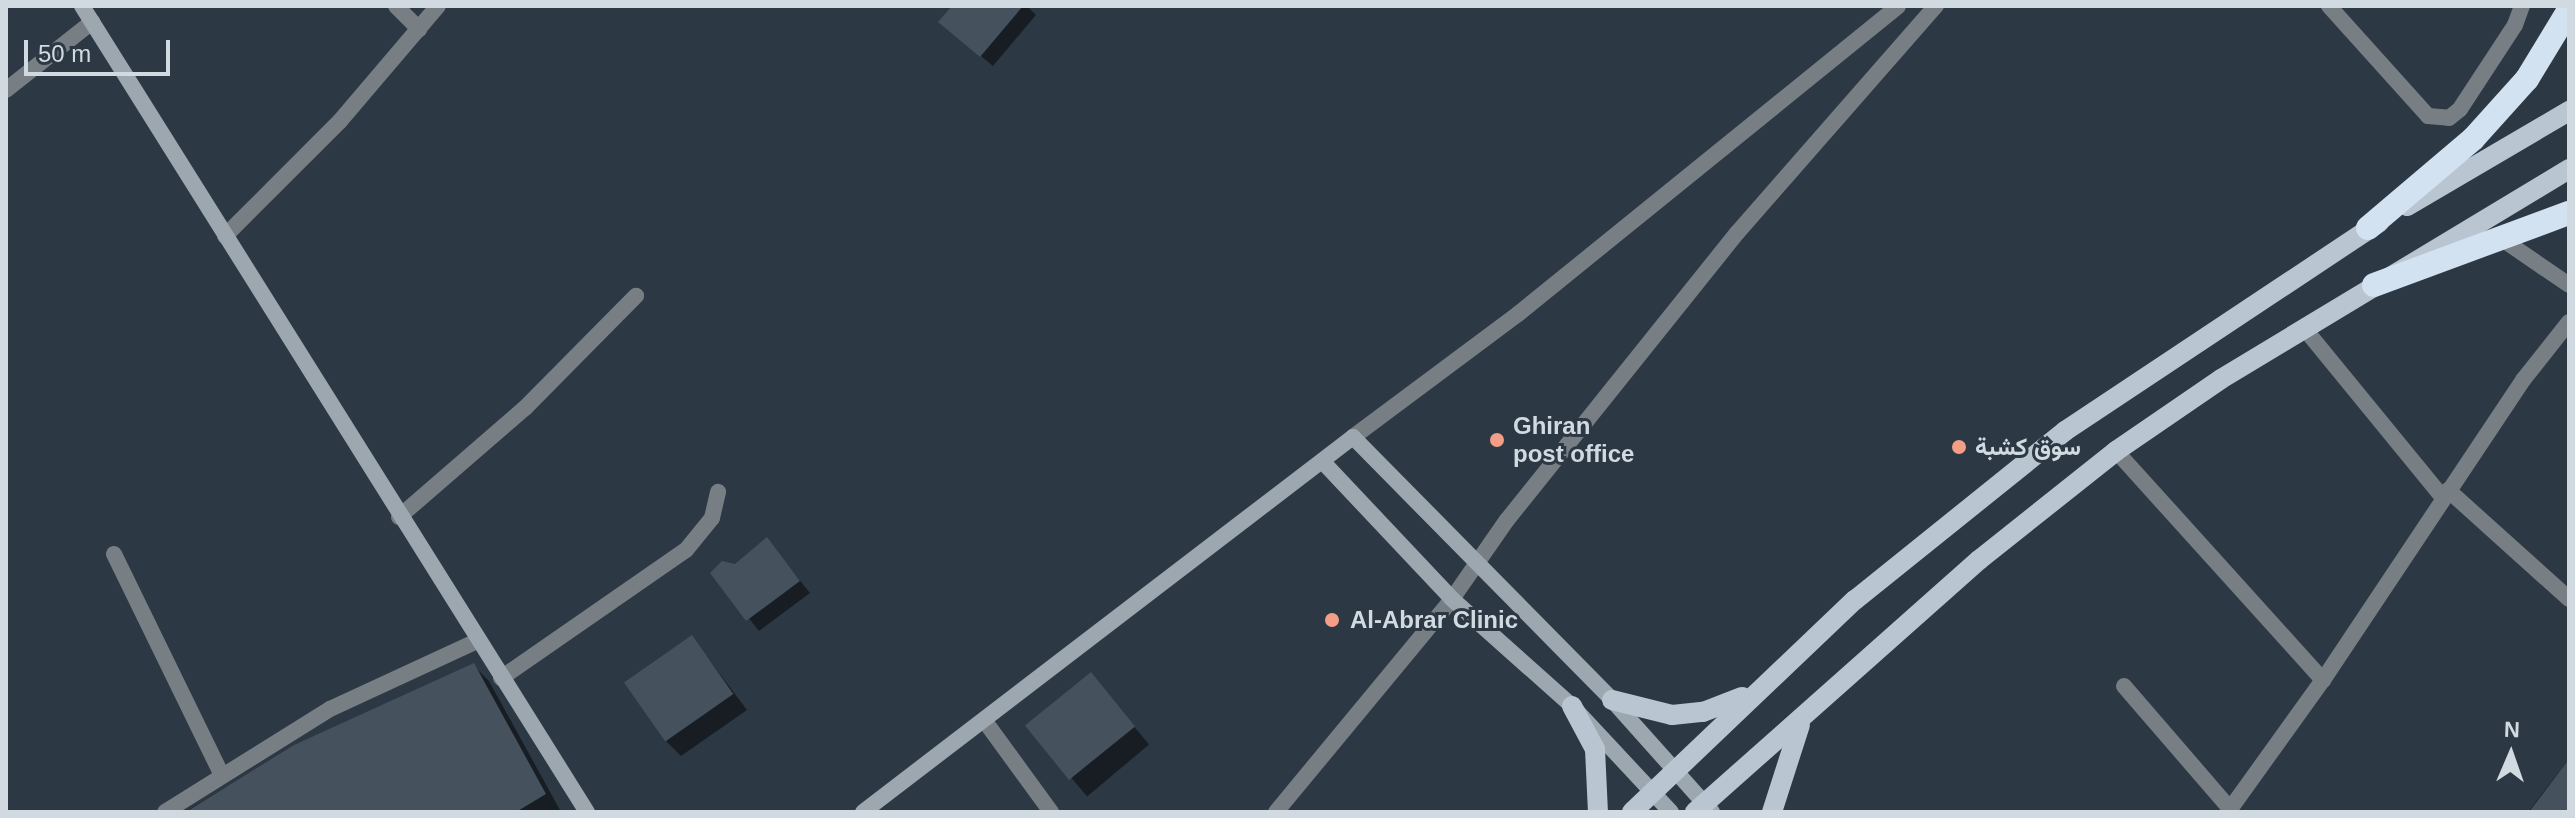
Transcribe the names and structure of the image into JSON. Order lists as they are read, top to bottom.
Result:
{
  "places": ["Ghiran post office", "سوق كشبة", "Al-Abrar Clinic"],
  "scale_bar": "50 m",
  "north": "top"
}
